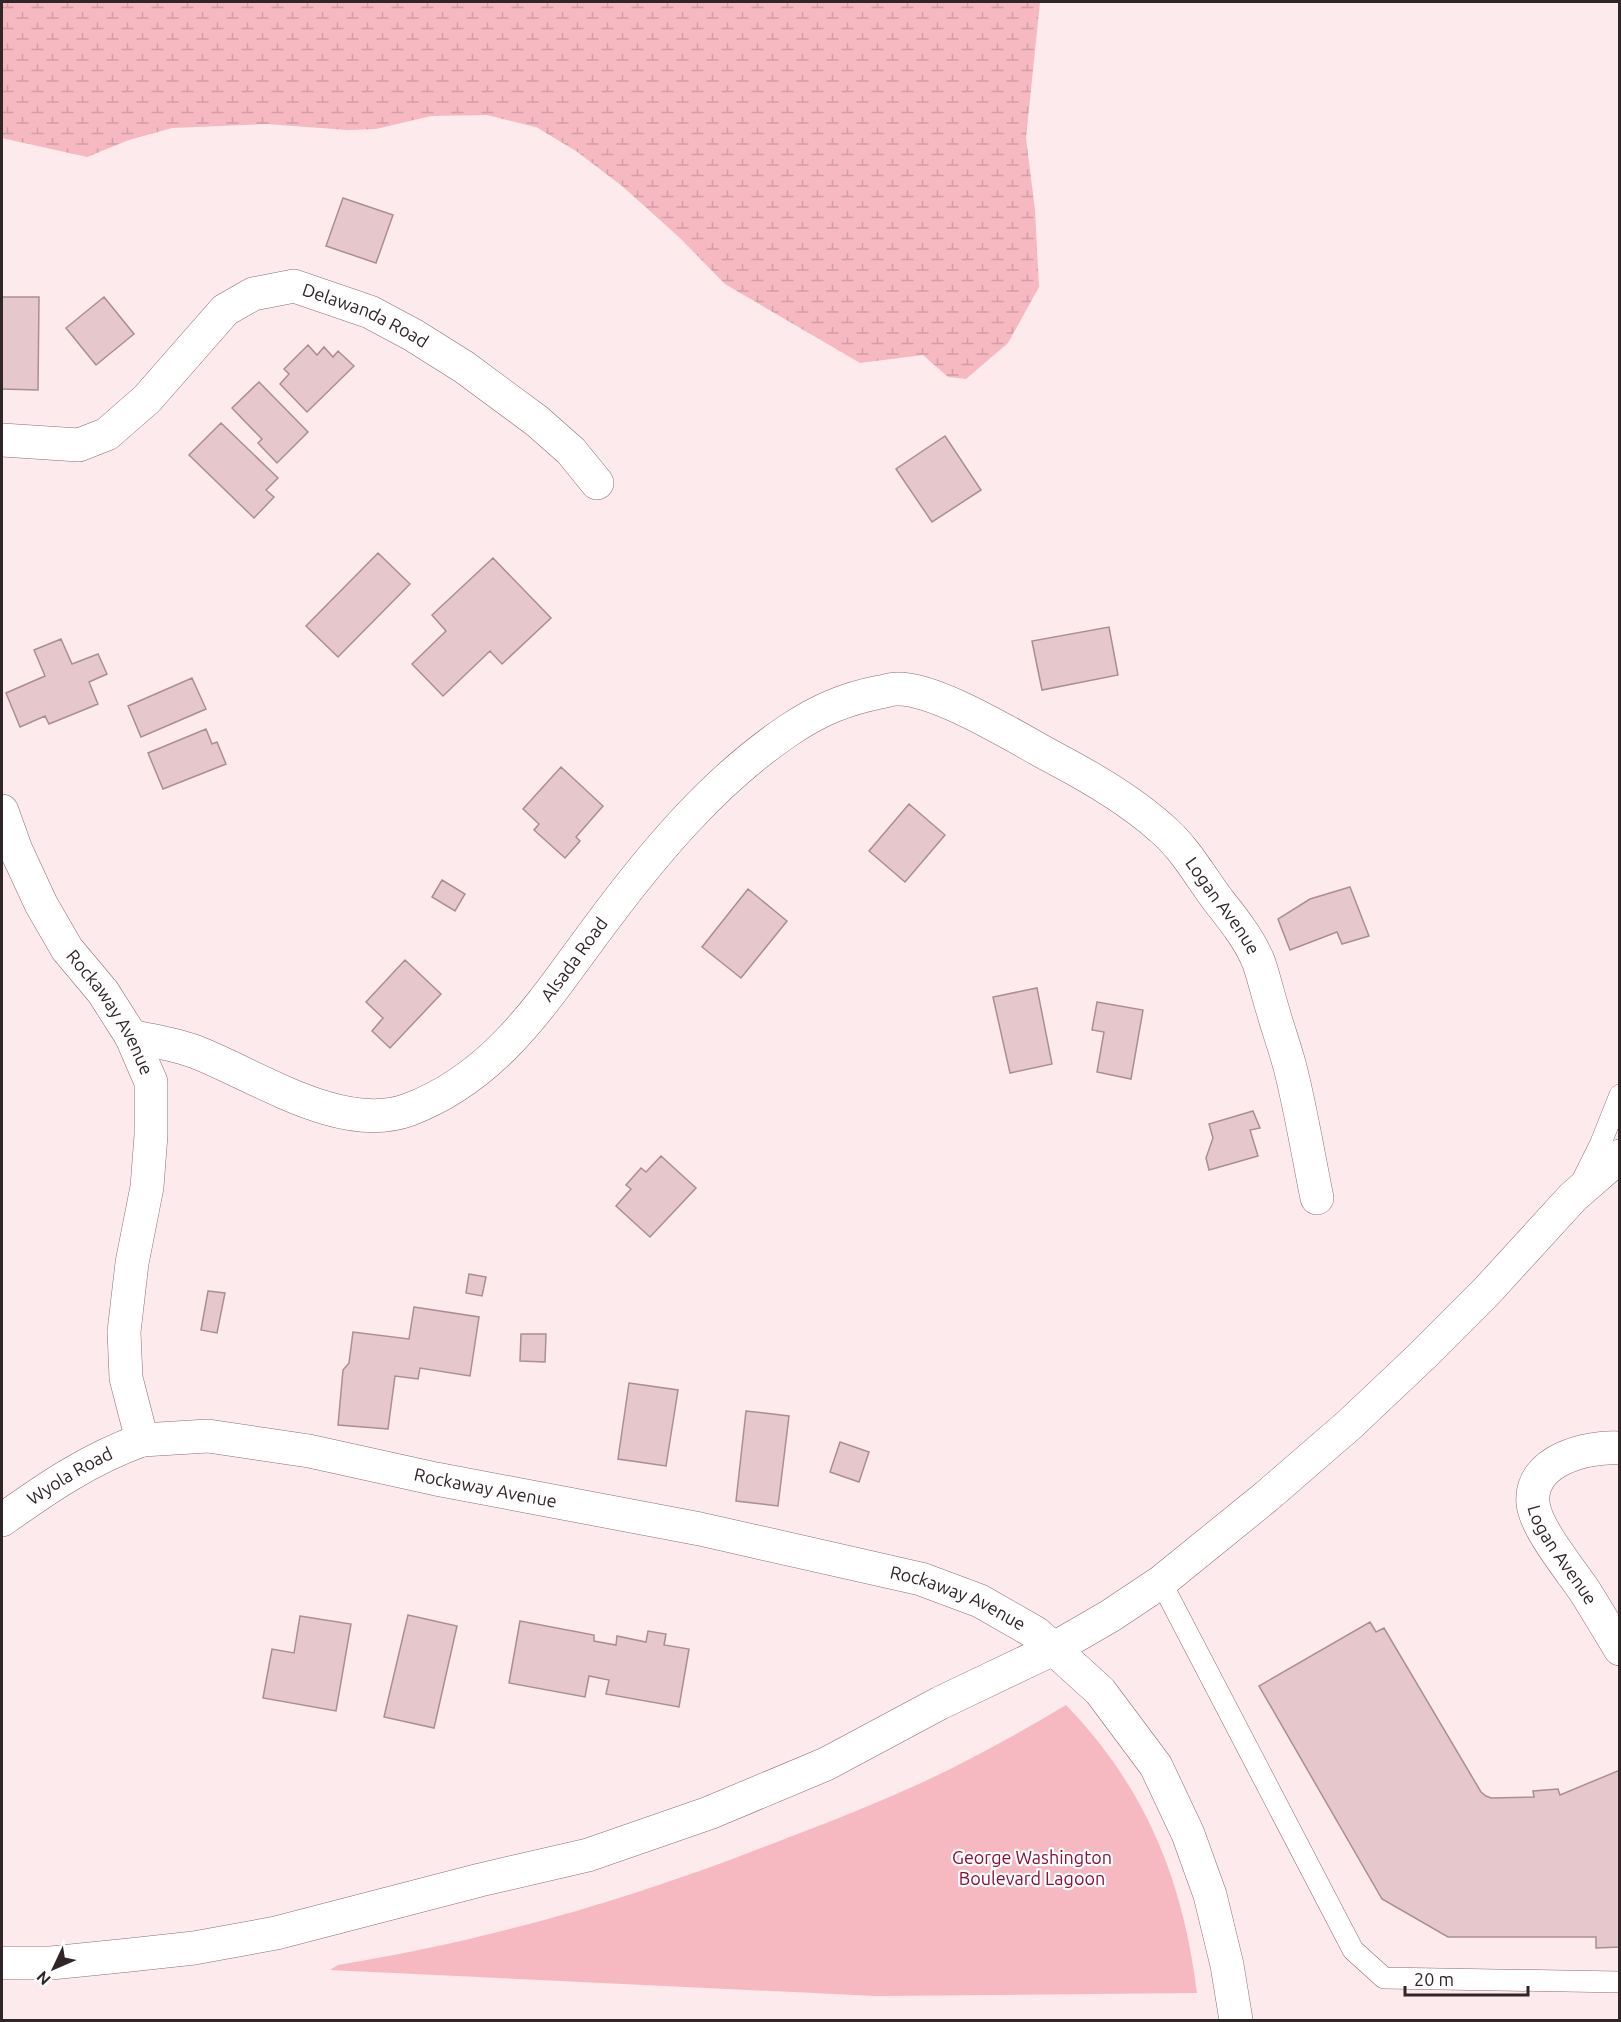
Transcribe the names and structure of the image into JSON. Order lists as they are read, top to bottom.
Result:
{
  "streets": {
    "street": [
      "Delawanda Road",
      "Logan Avenue",
      "Alsada Road",
      "Rockaway Avenue",
      "Wyola Road"
    ]
  },
  "crossings": [
    ["Logan Avenue", "Alsada Road"],
    ["Alsada Road", "Rockaway Avenue"],
    ["Rockaway Avenue", "Wyola Road"]
  ],
  "parks": ["George Washington Boulevard Lagoon"],
  "scale_bar": "20 m",
  "north": "bottom left"
}
